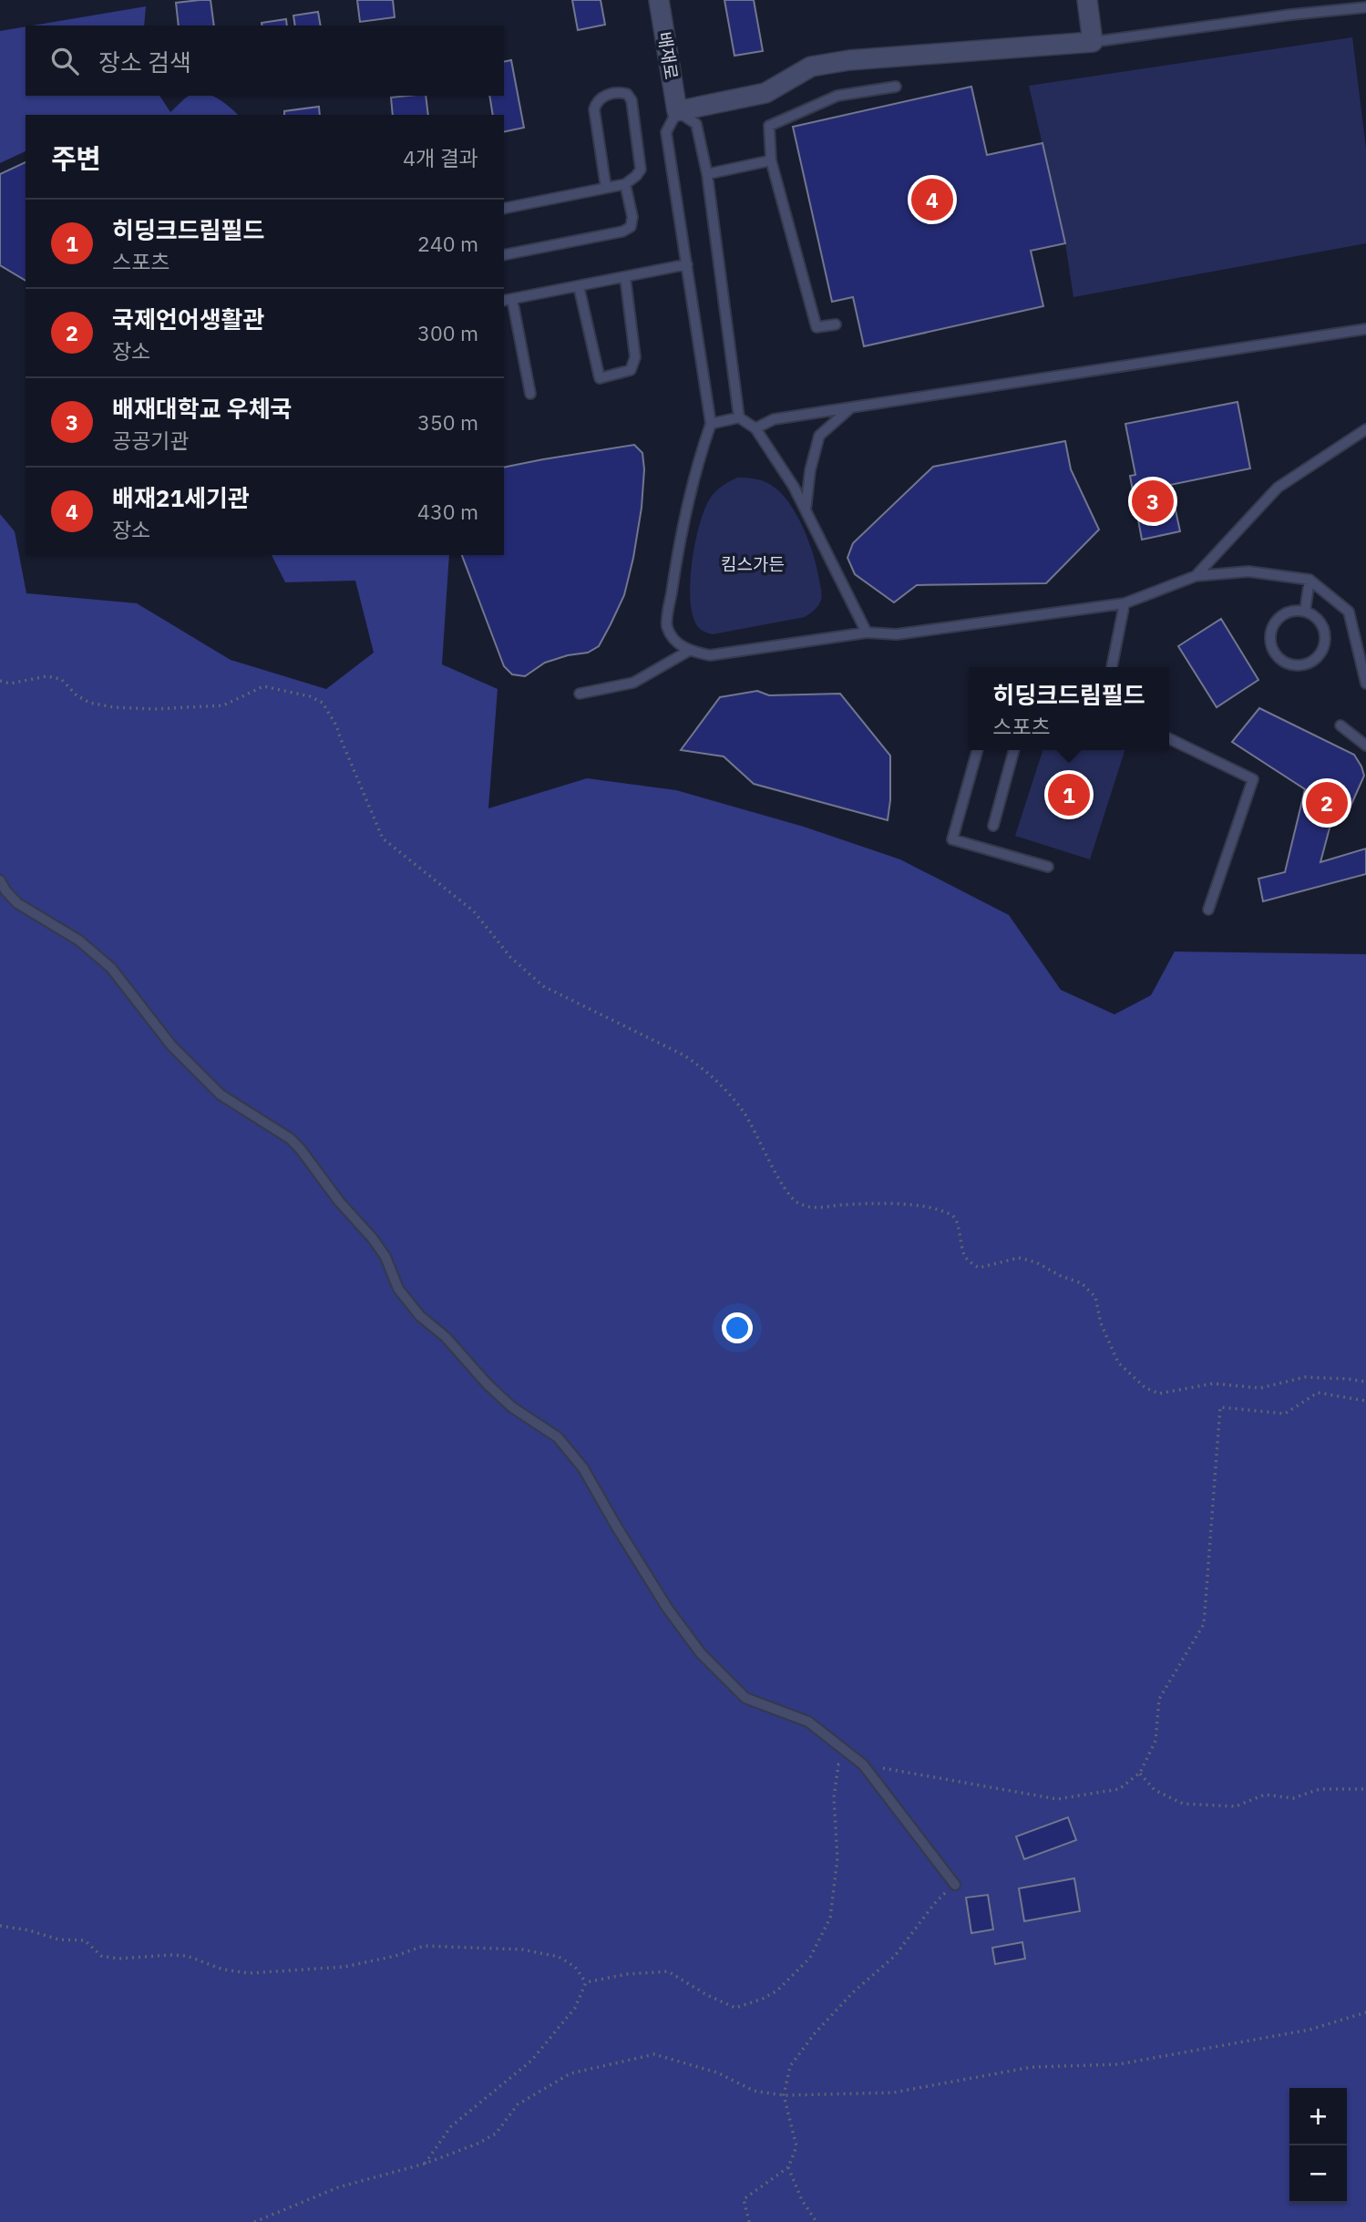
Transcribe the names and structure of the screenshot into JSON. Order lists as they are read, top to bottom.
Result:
{
  "streets": {
    "street": ["배재로"]
  },
  "parks": ["킴스가든"],
  "page": {
    "search": "장소 검색",
    "heading": ["주변", "4개 결과"],
    "pins": [
      "4",
      "3",
      "1",
      "2"
    ],
    "list": [
      {
        "mark": "1",
        "name": "히딩크드림필드",
        "note": "스포츠",
        "value": "240 m"
      },
      {
        "mark": "2",
        "name": "국제언어생활관",
        "note": "장소",
        "value": "300 m"
      },
      {
        "mark": "3",
        "name": "배재대학교 우체국",
        "note": "공공기관",
        "value": "350 m"
      },
      {
        "mark": "4",
        "name": "배재21세기관",
        "note": "장소",
        "value": "430 m"
      }
    ],
    "popup": ["히딩크드림필드", "스포츠"],
    "map_buttons": ["+", "−"]
  }
}
